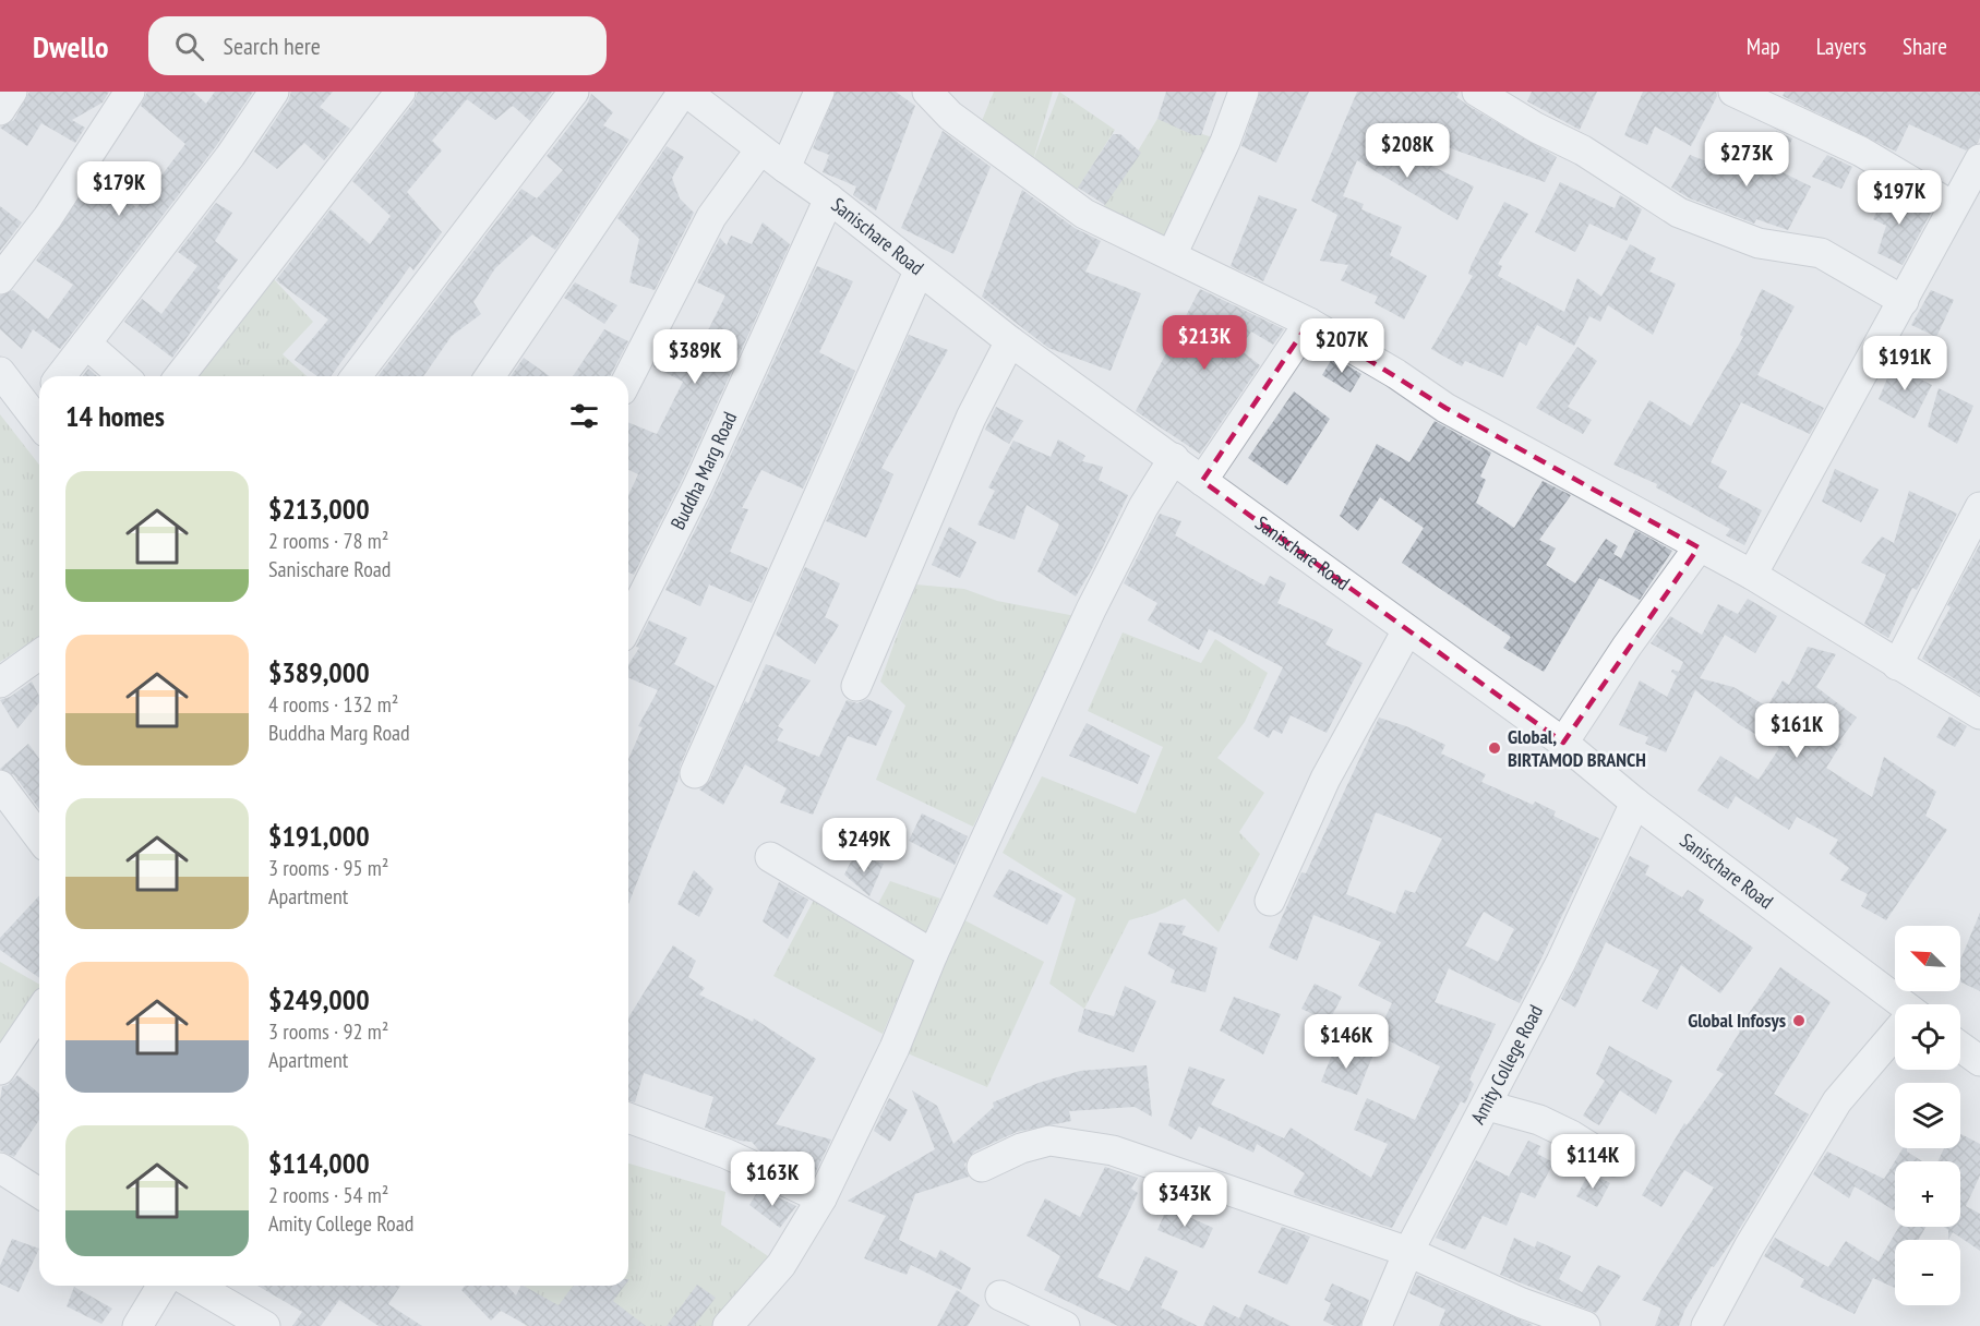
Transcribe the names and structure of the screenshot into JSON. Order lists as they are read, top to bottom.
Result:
{
  "streets": {
    "street": ["Sanischare Road", "Buddha Marg Road", "Amity College Road"]
  },
  "crossings": [
    ["Sanischare Road", "Buddha Marg Road"],
    ["Sanischare Road", "Amity College Road"]
  ],
  "places": ["Global, BIRTAMOD BRANCH", "Global Infosys"],
  "north": "top left",
  "page": {
    "header": "Dwello",
    "search": "Search here",
    "nav": ["Map", "Layers", "Share"],
    "price": [
      "$208K",
      "$273K",
      "$179K",
      "$197K",
      "$213K",
      "$207K",
      "$389K",
      "$191K",
      "$161K",
      "$249K",
      "$146K",
      "$114K",
      "$163K",
      "$343K"
    ],
    "heading": "14 homes",
    "list": [
      {
        "name": "$213,000",
        "note": "2 rooms · 78 m² · Sanischare Road"
      },
      {
        "name": "$389,000",
        "note": "4 rooms · 132 m² · Buddha Marg Road"
      },
      {
        "name": "$191,000",
        "note": "3 rooms · 95 m² · Apartment"
      },
      {
        "name": "$249,000",
        "note": "3 rooms · 92 m² · Apartment"
      },
      {
        "name": "$114,000",
        "note": "2 rooms · 54 m² · Amity College Road"
      }
    ],
    "map_buttons": ["+", "−"]
  }
}
